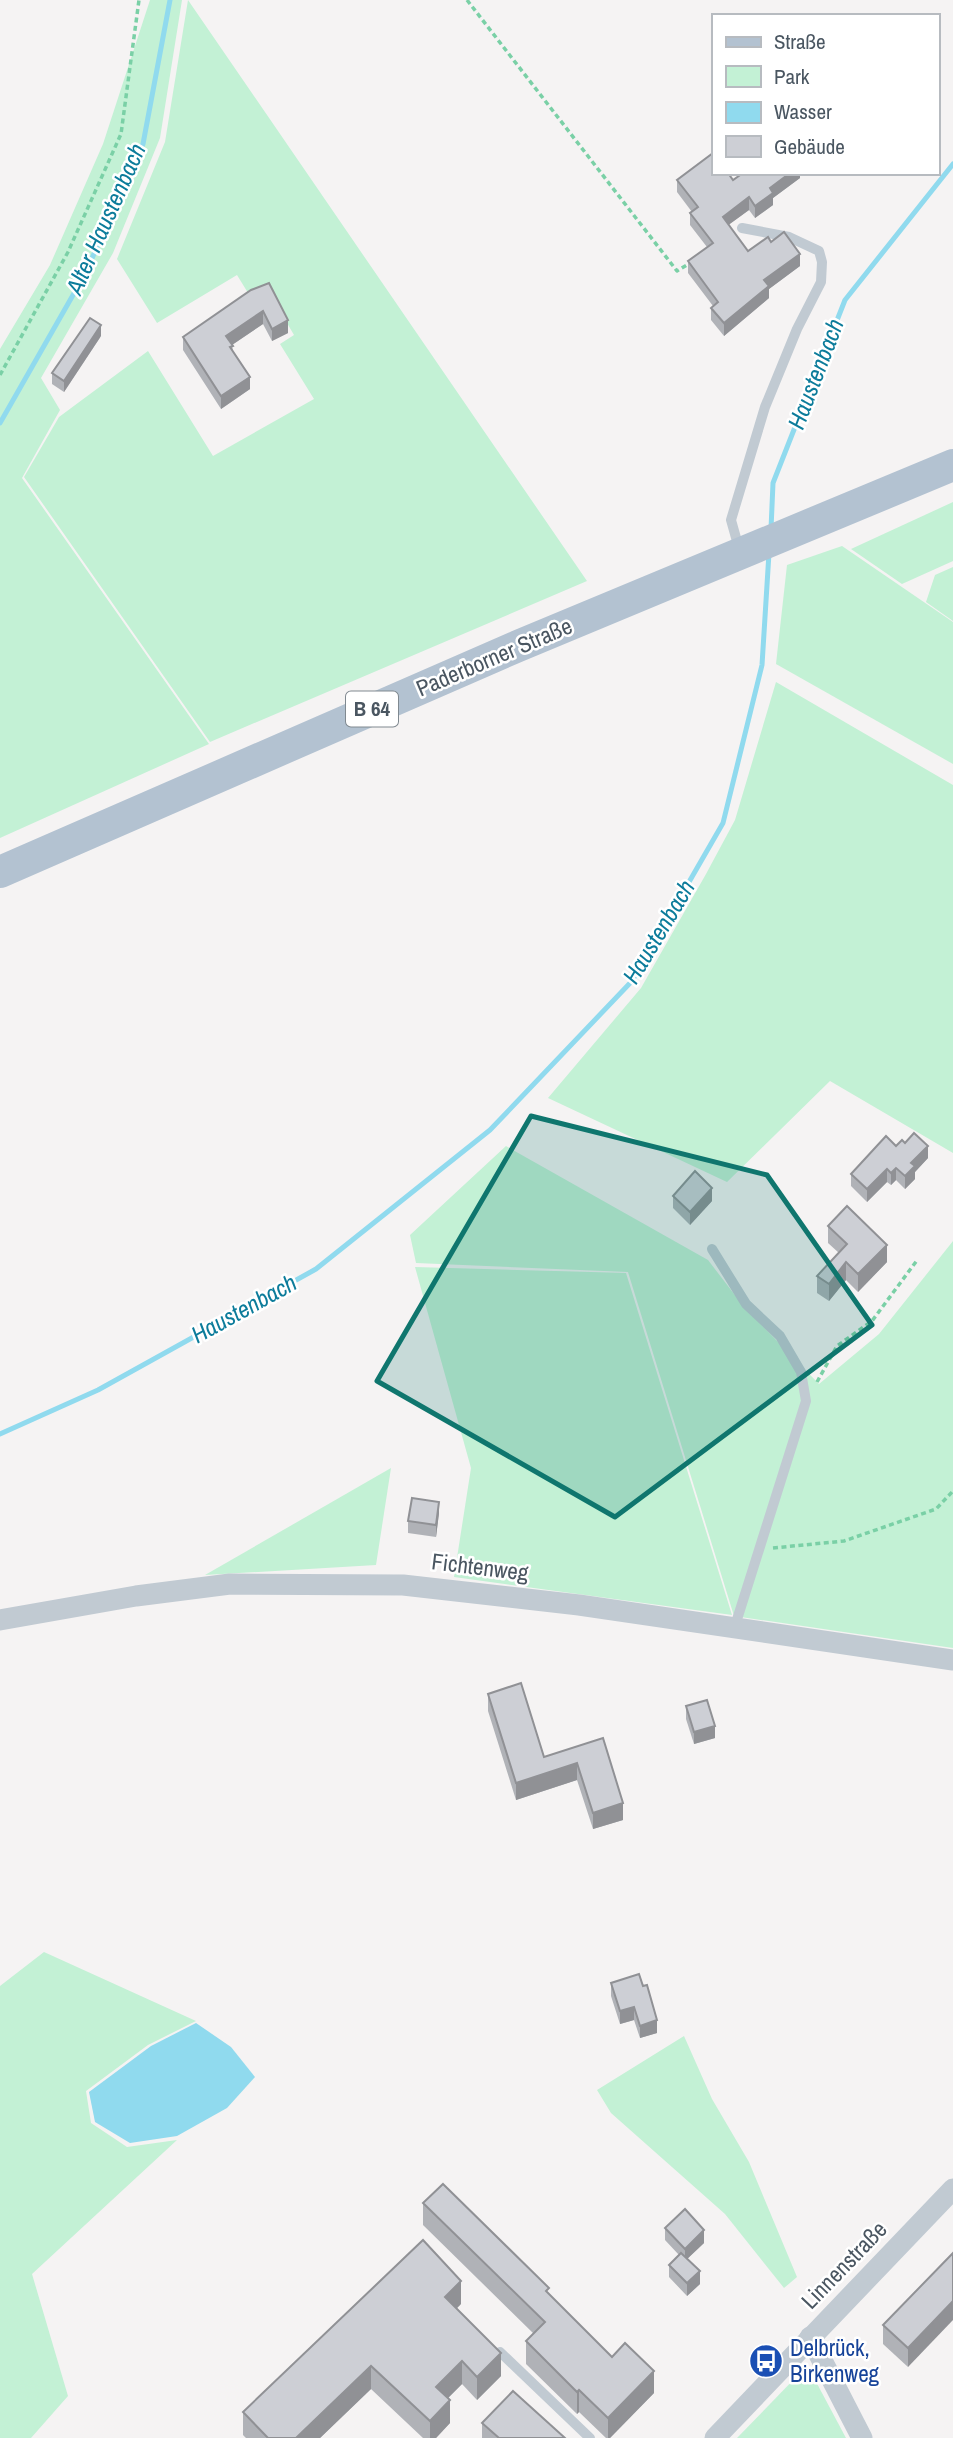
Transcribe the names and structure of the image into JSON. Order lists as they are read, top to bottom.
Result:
{
  "streets": {
    "main road": ["Paderborner Straße", "B 64"],
    "street": ["Fichtenweg", "Linnenstraße"]
  },
  "water": ["Alter Haustenbach", "Haustenbach"],
  "places": {
    "bus stop": ["Delbrück, Birkenweg"]
  },
  "legend": [
    "Straße",
    "Park",
    "Wasser",
    "Gebäude"
  ]
}
